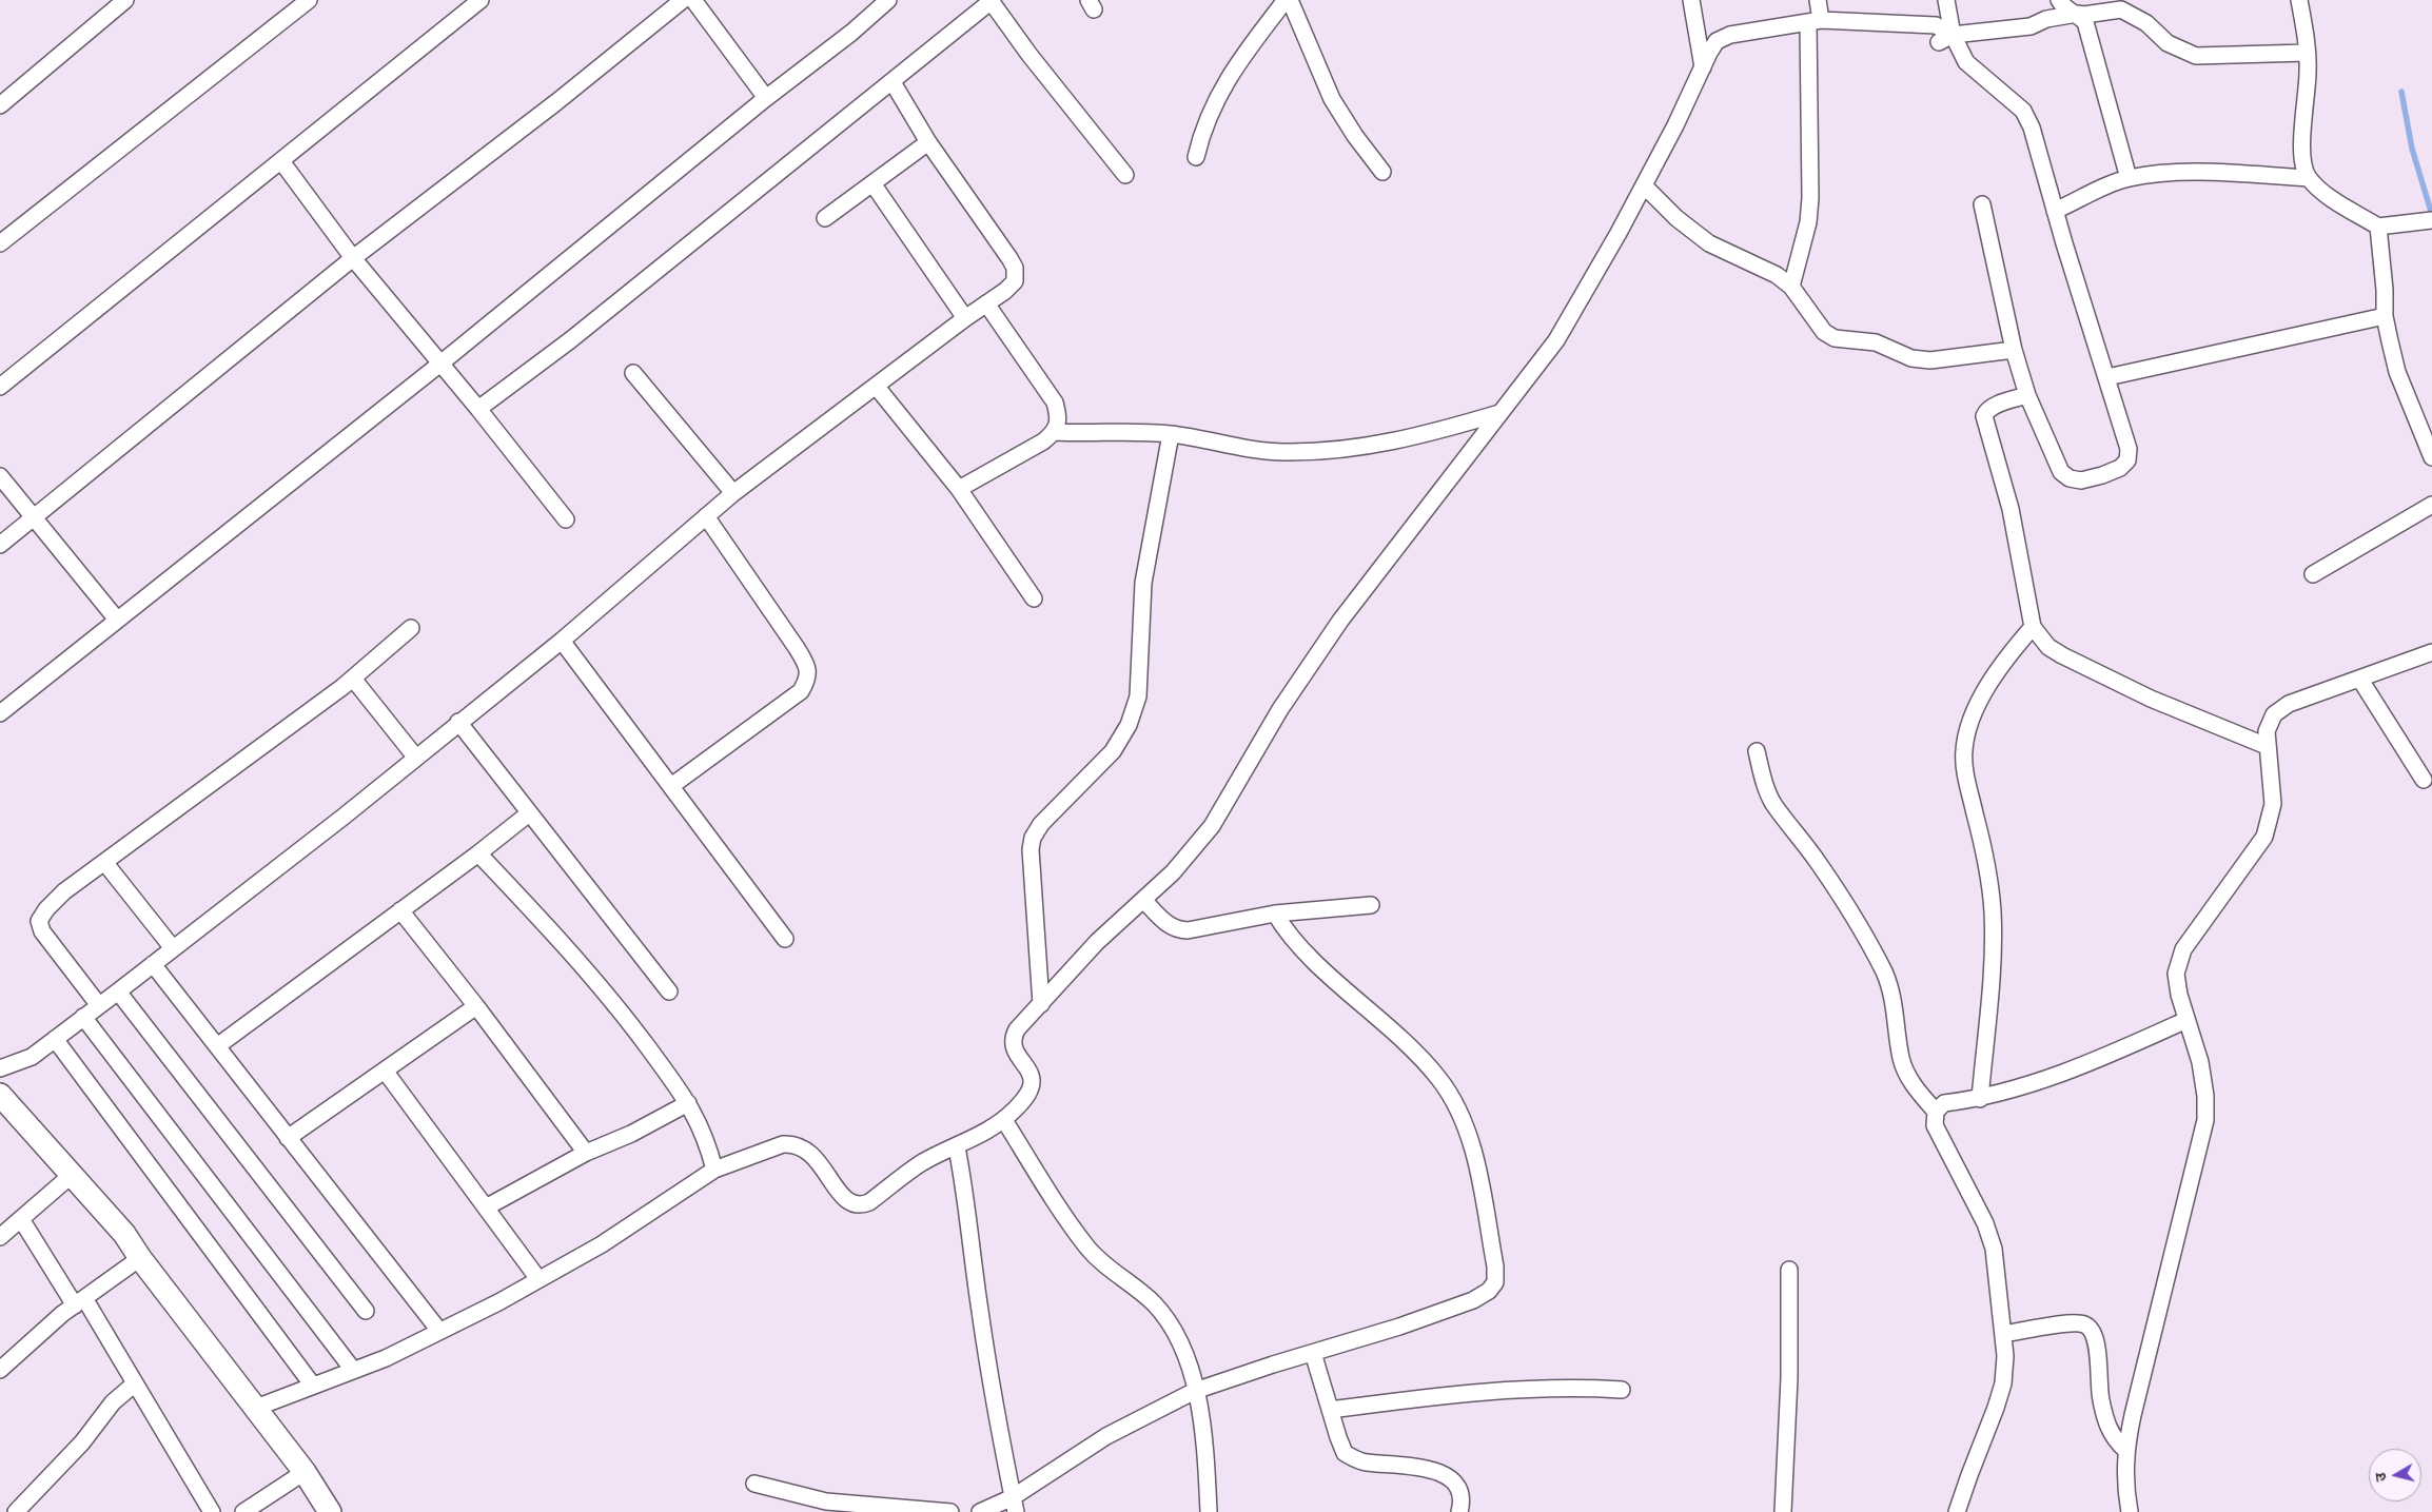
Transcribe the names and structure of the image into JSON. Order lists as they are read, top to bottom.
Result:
{
  "north": "left"
}
